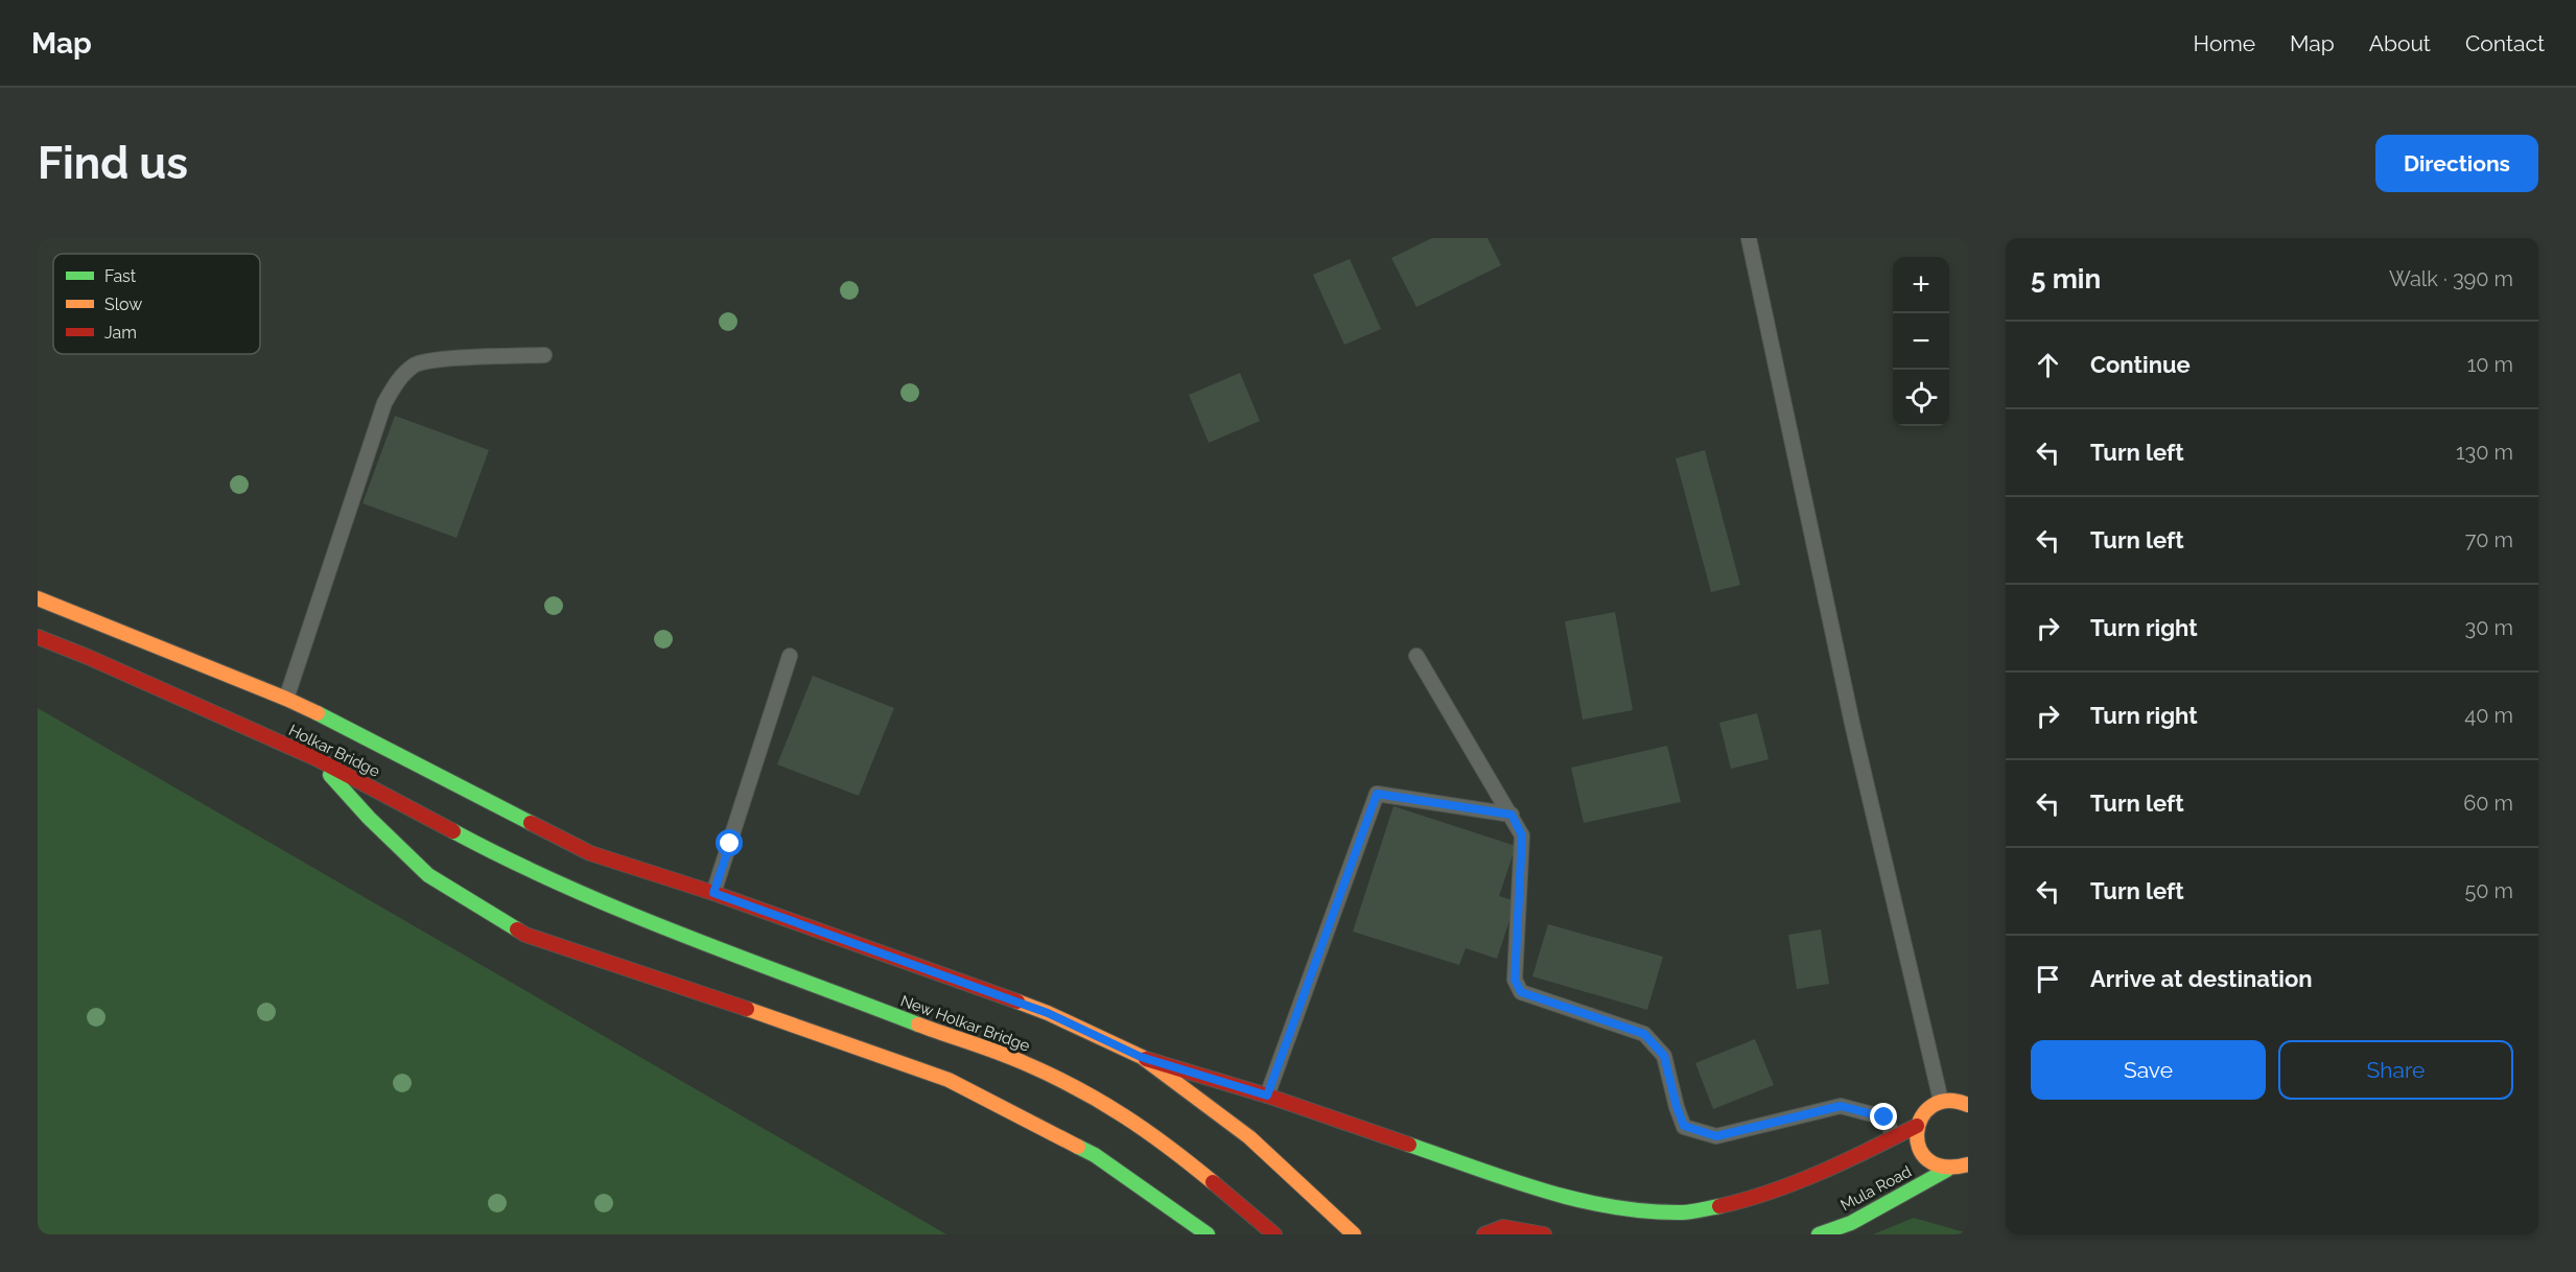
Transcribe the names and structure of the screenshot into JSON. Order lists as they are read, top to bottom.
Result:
{
  "streets": {
    "main road": ["Holkar Bridge", "New Holkar Bridge", "Mula Road"]
  },
  "crossings": [
    ["Holkar Bridge", "New Holkar Bridge"]
  ],
  "legend": ["Fast", "Slow", "Jam"],
  "page": {
    "header": "Map",
    "nav": [
      "Home",
      "Map",
      "About",
      "Contact"
    ],
    "buttons": [
      "Directions",
      ["Save", "Share"]
    ],
    "title": "Find us",
    "heading": ["5 min", "Walk · 390 m"],
    "map_buttons": ["+", "−"],
    "list": [
      ["Continue", "10 m"],
      ["Turn left", "130 m"],
      ["Turn left", "70 m"],
      ["Turn right", "30 m"],
      ["Turn right", "40 m"],
      ["Turn left", "60 m"],
      ["Turn left", "50 m"],
      "Arrive at destination"
    ]
  }
}
